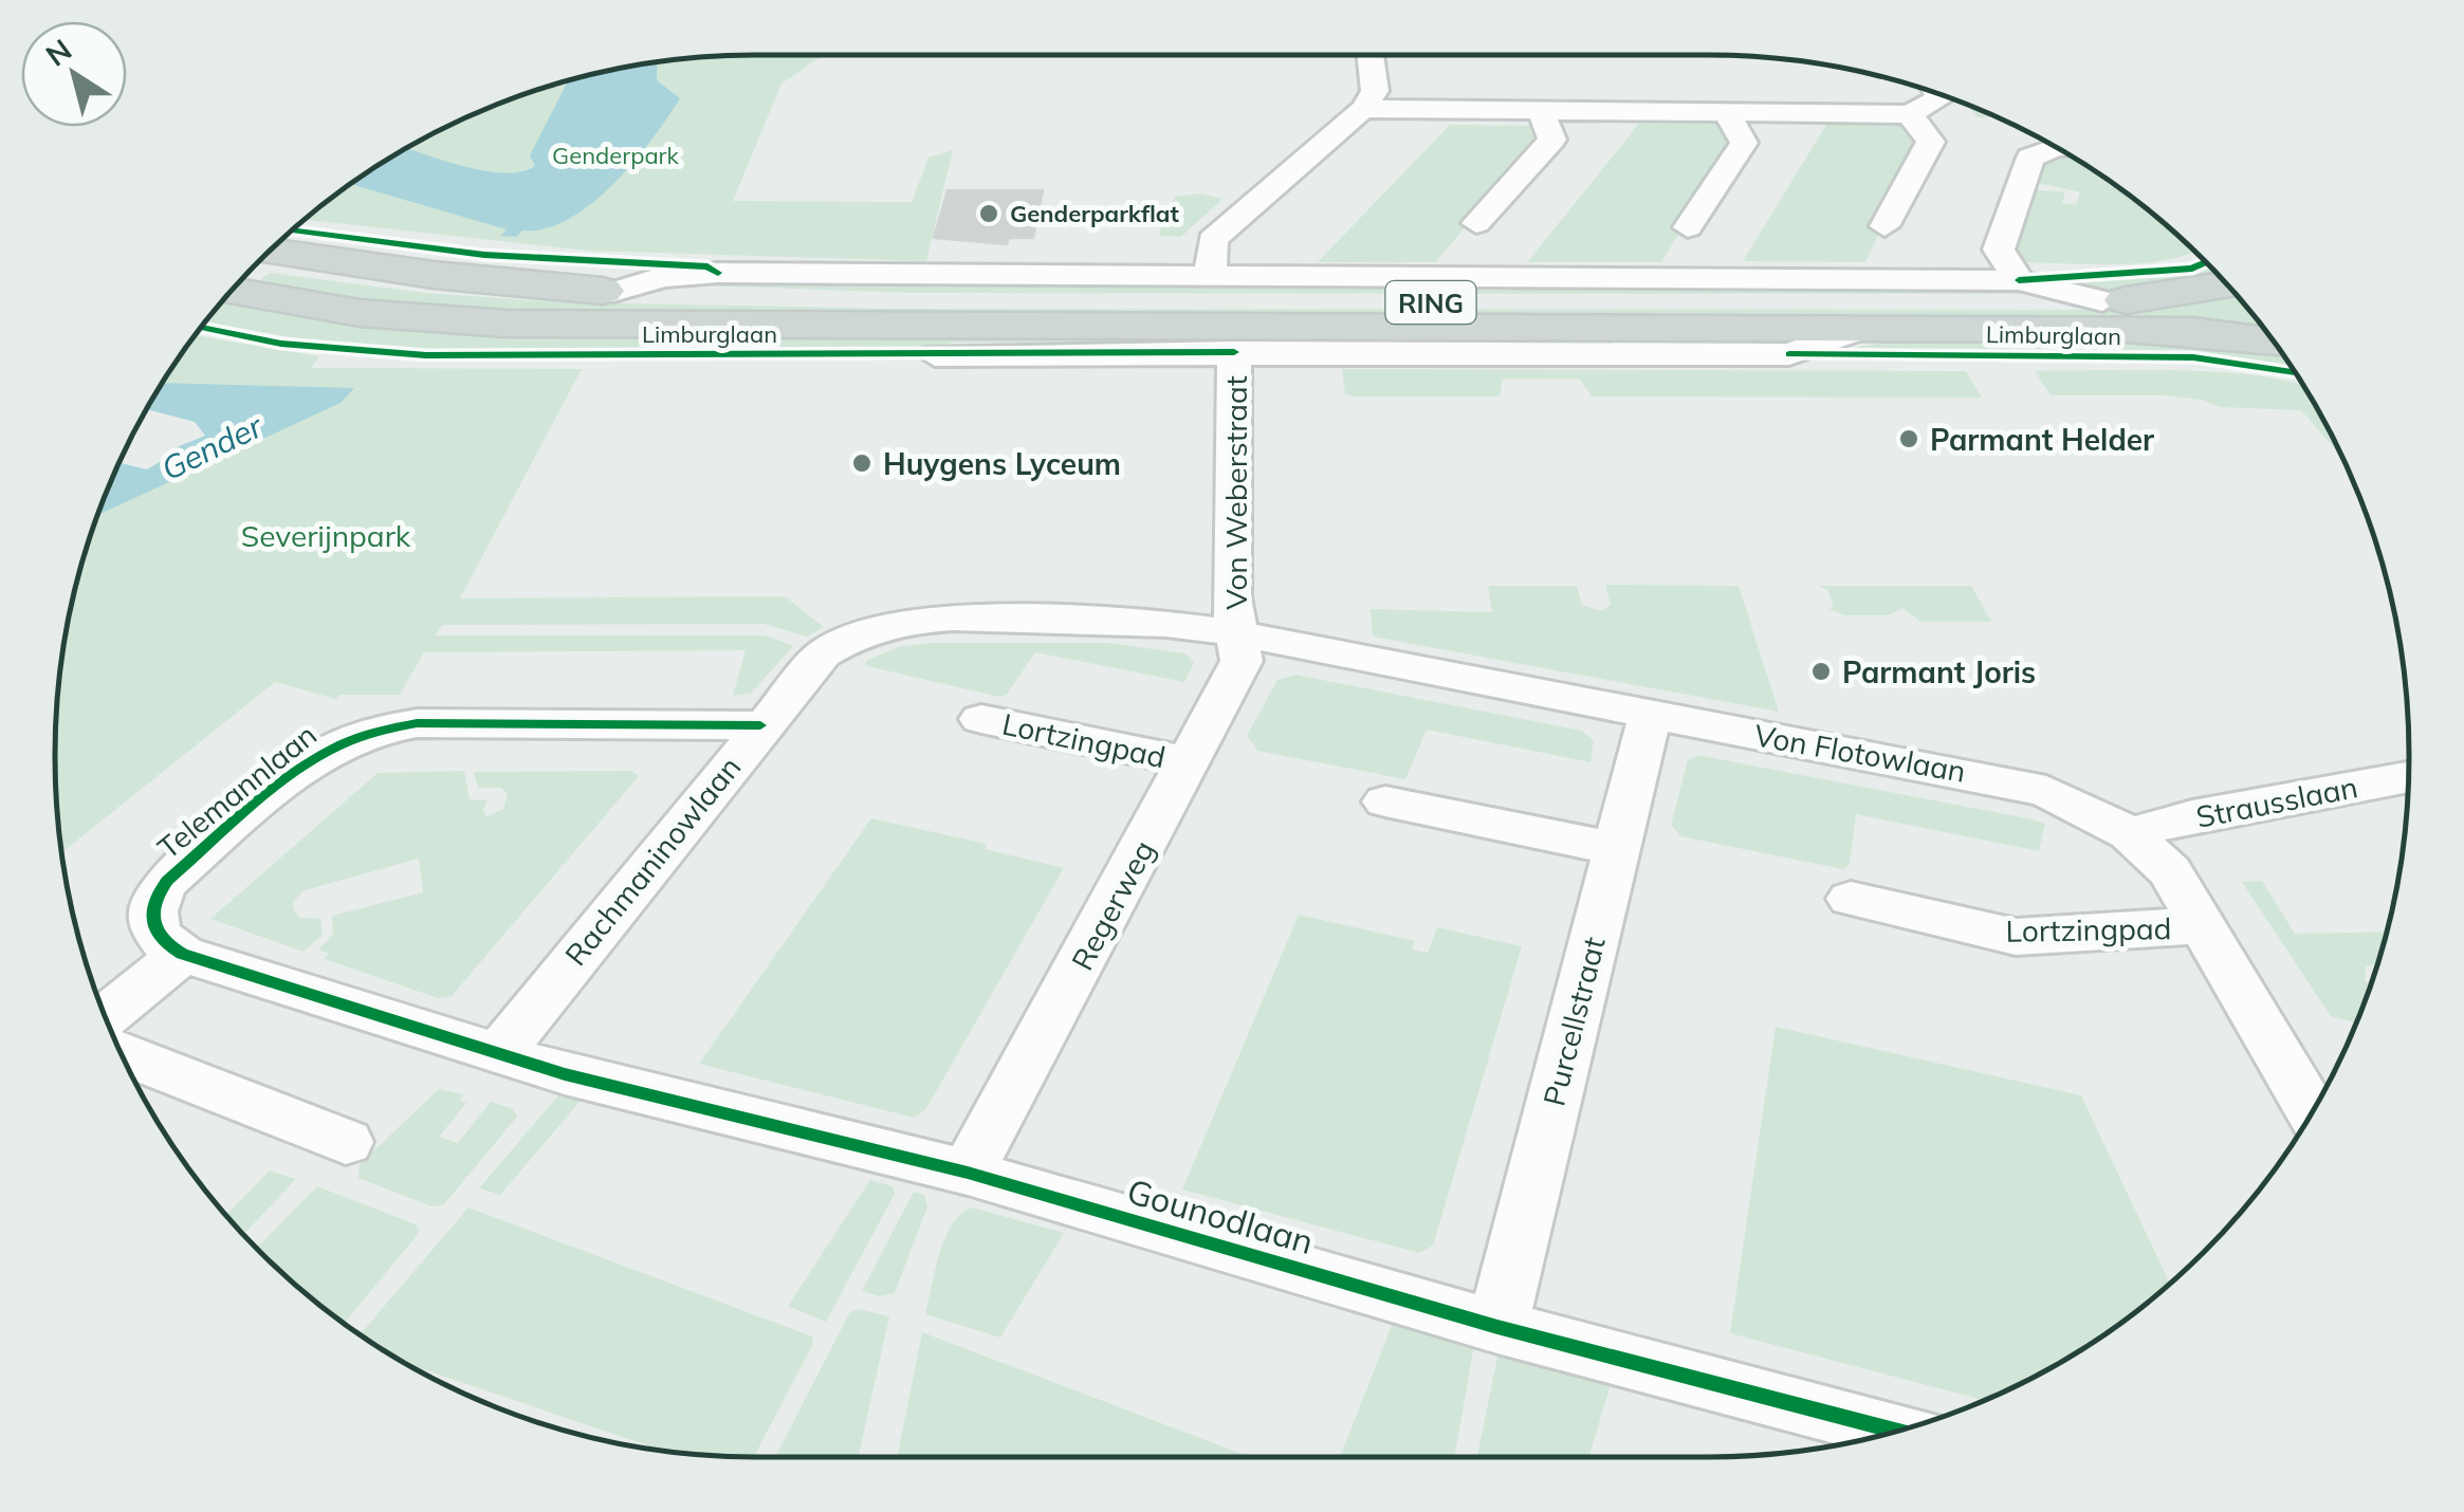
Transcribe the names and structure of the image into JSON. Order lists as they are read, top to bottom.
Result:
{
  "streets": {
    "main road": ["RING", "Limburglaan"],
    "street": [
      "Von Weberstraat",
      "Lortzingpad",
      "Von Flotowlaan",
      "Telemannlaan",
      "Strausslaan",
      "Rachmaninowlaan",
      "Regerweg",
      "Purcellstraat",
      "Gounodlaan"
    ]
  },
  "crossings": [
    ["Limburglaan", "Von Weberstraat"],
    ["Von Weberstraat", "Von Flotowlaan"],
    ["Von Weberstraat", "Rachmaninowlaan"],
    ["Von Weberstraat", "Regerweg"],
    ["Lortzingpad", "Von Flotowlaan"],
    ["Lortzingpad", "Regerweg"],
    ["Von Flotowlaan", "Strausslaan"],
    ["Von Flotowlaan", "Rachmaninowlaan"],
    ["Von Flotowlaan", "Regerweg"],
    ["Von Flotowlaan", "Purcellstraat"],
    ["Telemannlaan", "Rachmaninowlaan"],
    ["Rachmaninowlaan", "Regerweg"],
    ["Rachmaninowlaan", "Gounodlaan"],
    ["Regerweg", "Gounodlaan"],
    ["Purcellstraat", "Gounodlaan"]
  ],
  "water": ["Gender"],
  "parks": ["Genderpark", "Severijnpark"],
  "places": [
    "Genderparkflat",
    "Parmant Helder",
    "Huygens Lyceum",
    "Parmant Joris"
  ],
  "north": "top left"
}
